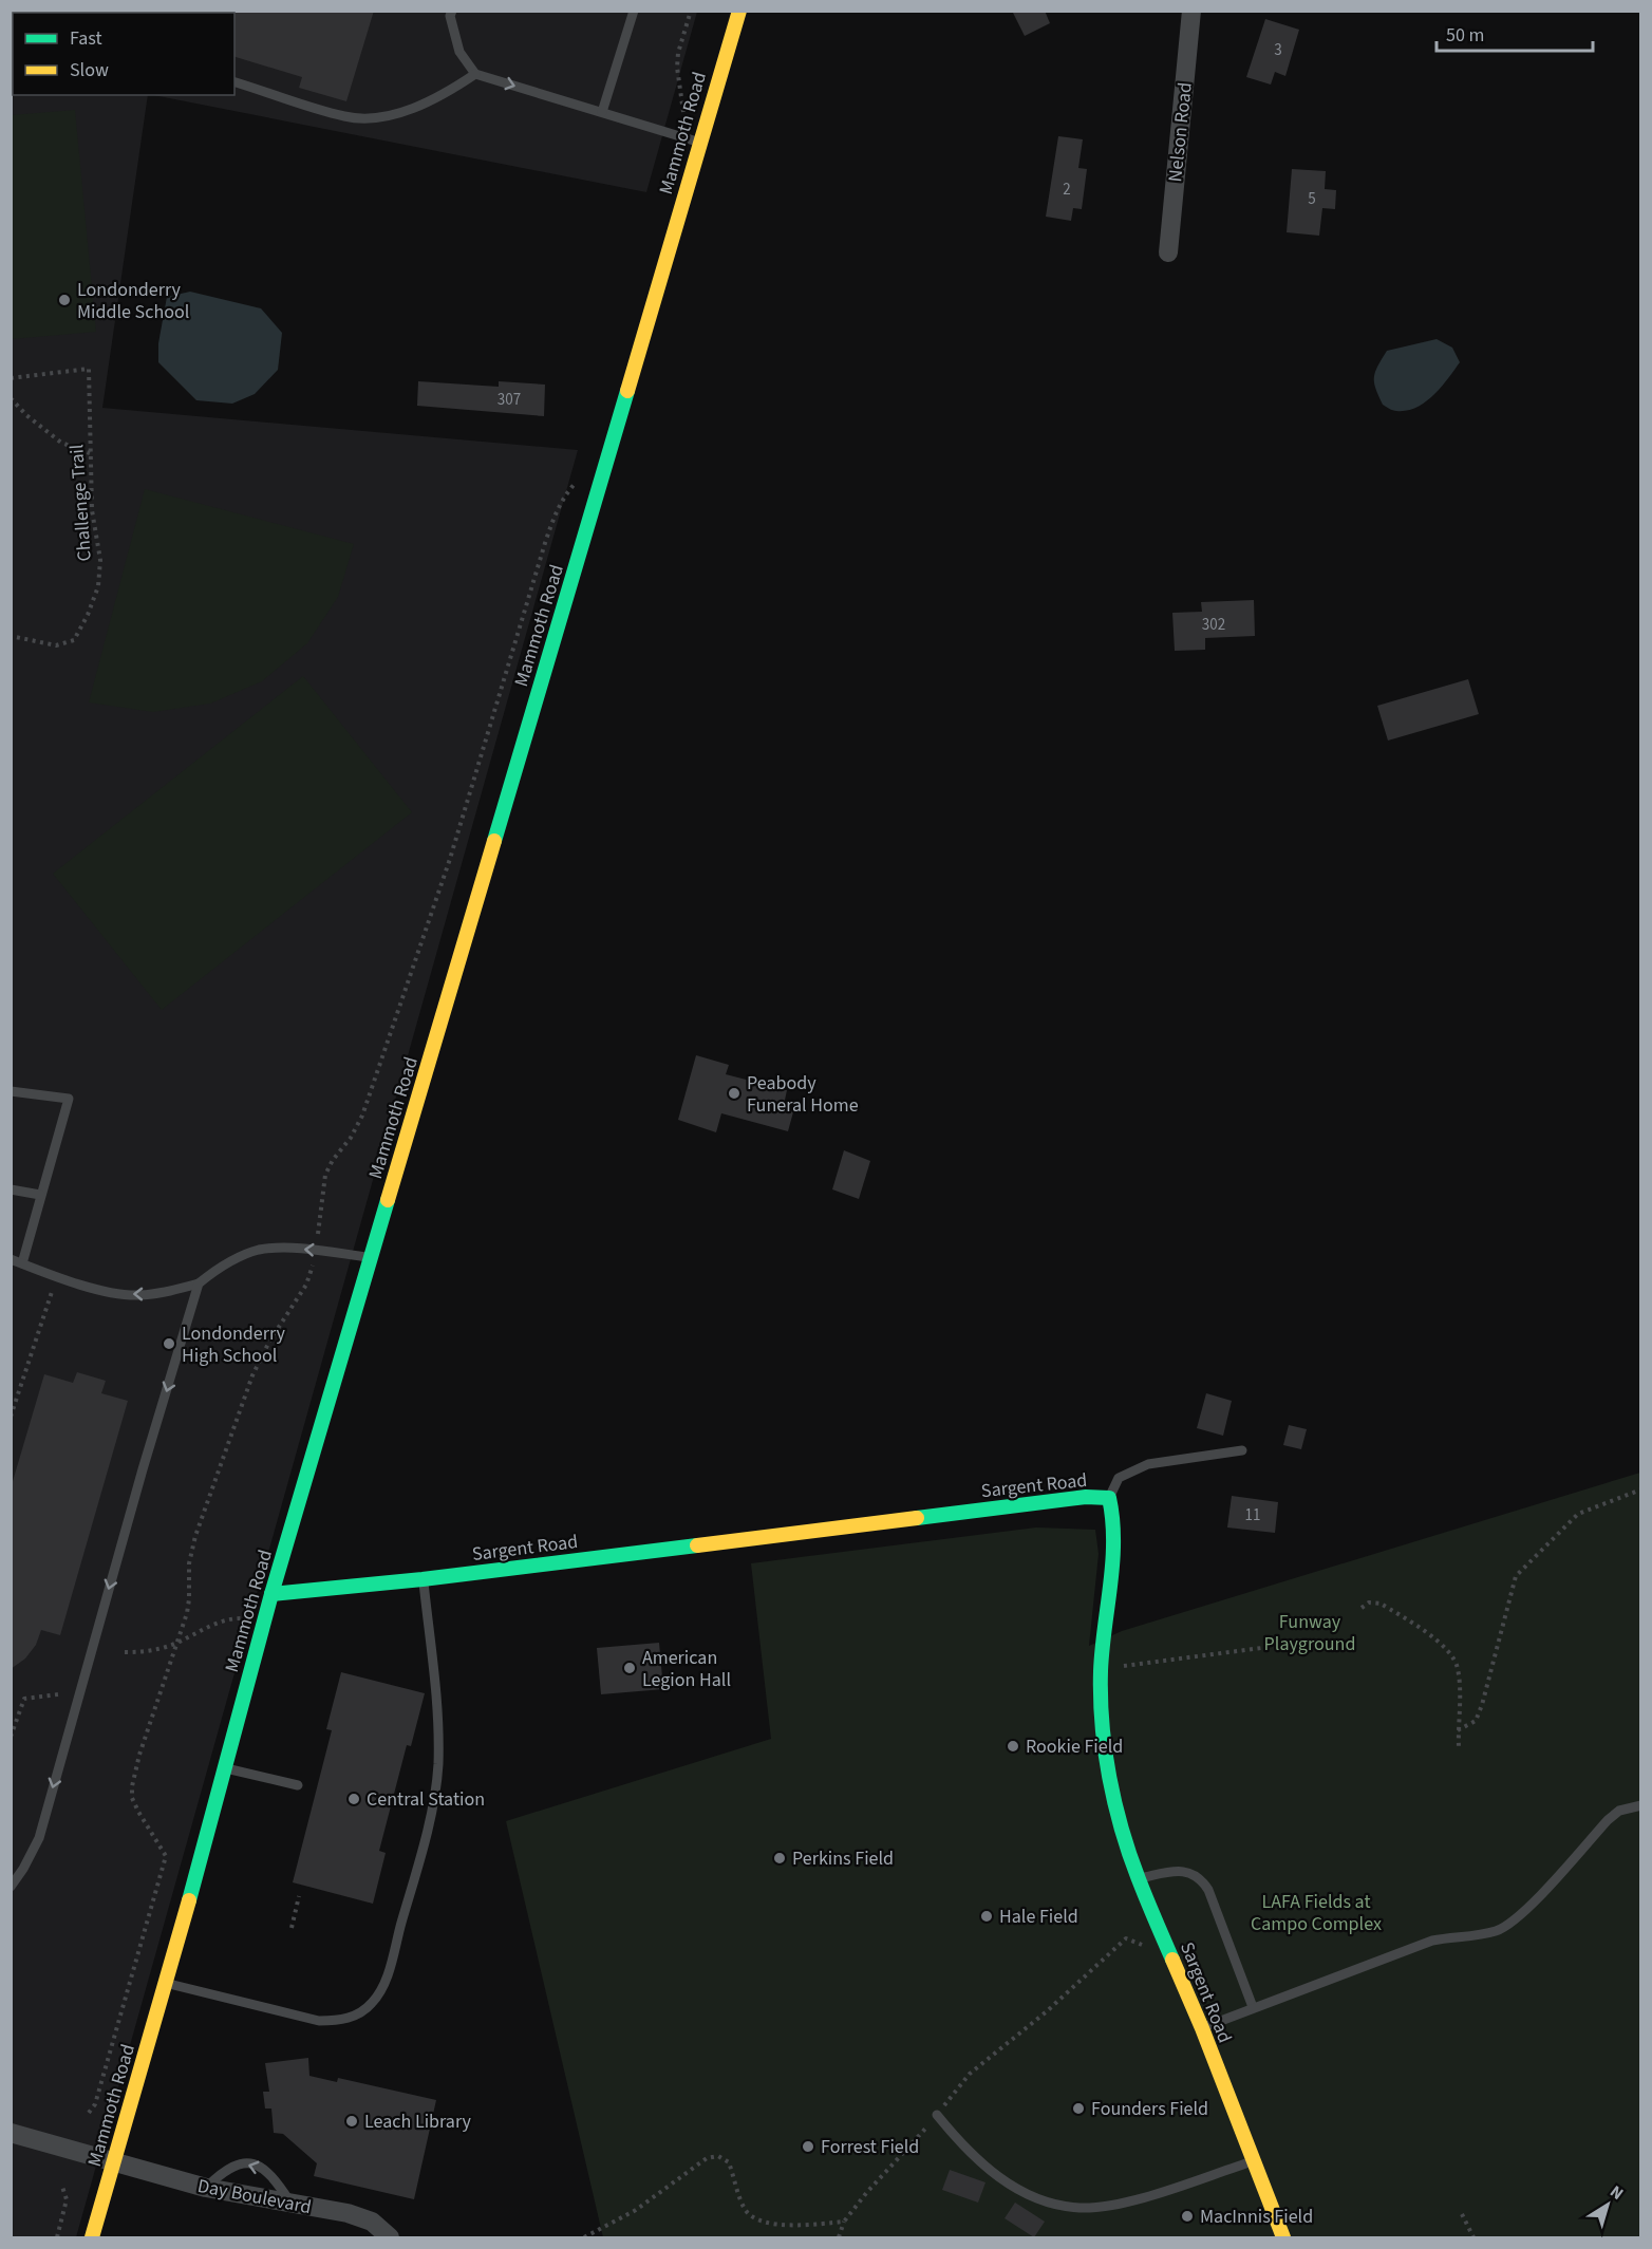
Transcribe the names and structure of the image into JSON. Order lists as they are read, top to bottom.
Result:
{
  "streets": {
    "main road": ["Mammoth Road", "Sargent Road"],
    "street": ["Nelson Road", "Day Boulevard"],
    "path": ["Challenge Trail"]
  },
  "crossings": [
    ["Mammoth Road", "Sargent Road"],
    ["Mammoth Road", "Day Boulevard"]
  ],
  "parks": ["Funway Playground", "LAFA Fields at Campo Complex"],
  "places": [
    "Londonderry Middle School",
    "Peabody Funeral Home",
    "Londonderry High School",
    "American Legion Hall",
    "Rookie Field",
    "Central Station",
    "Perkins Field",
    "Hale Field",
    "Founders Field",
    "Leach Library",
    "Forrest Field",
    "MacInnis Field"
  ],
  "house_numbers": [
    "3",
    "2",
    "5",
    "307",
    "302",
    "11"
  ],
  "legend": ["Fast", "Slow"],
  "scale_bar": "50 m",
  "north": "top right"
}
